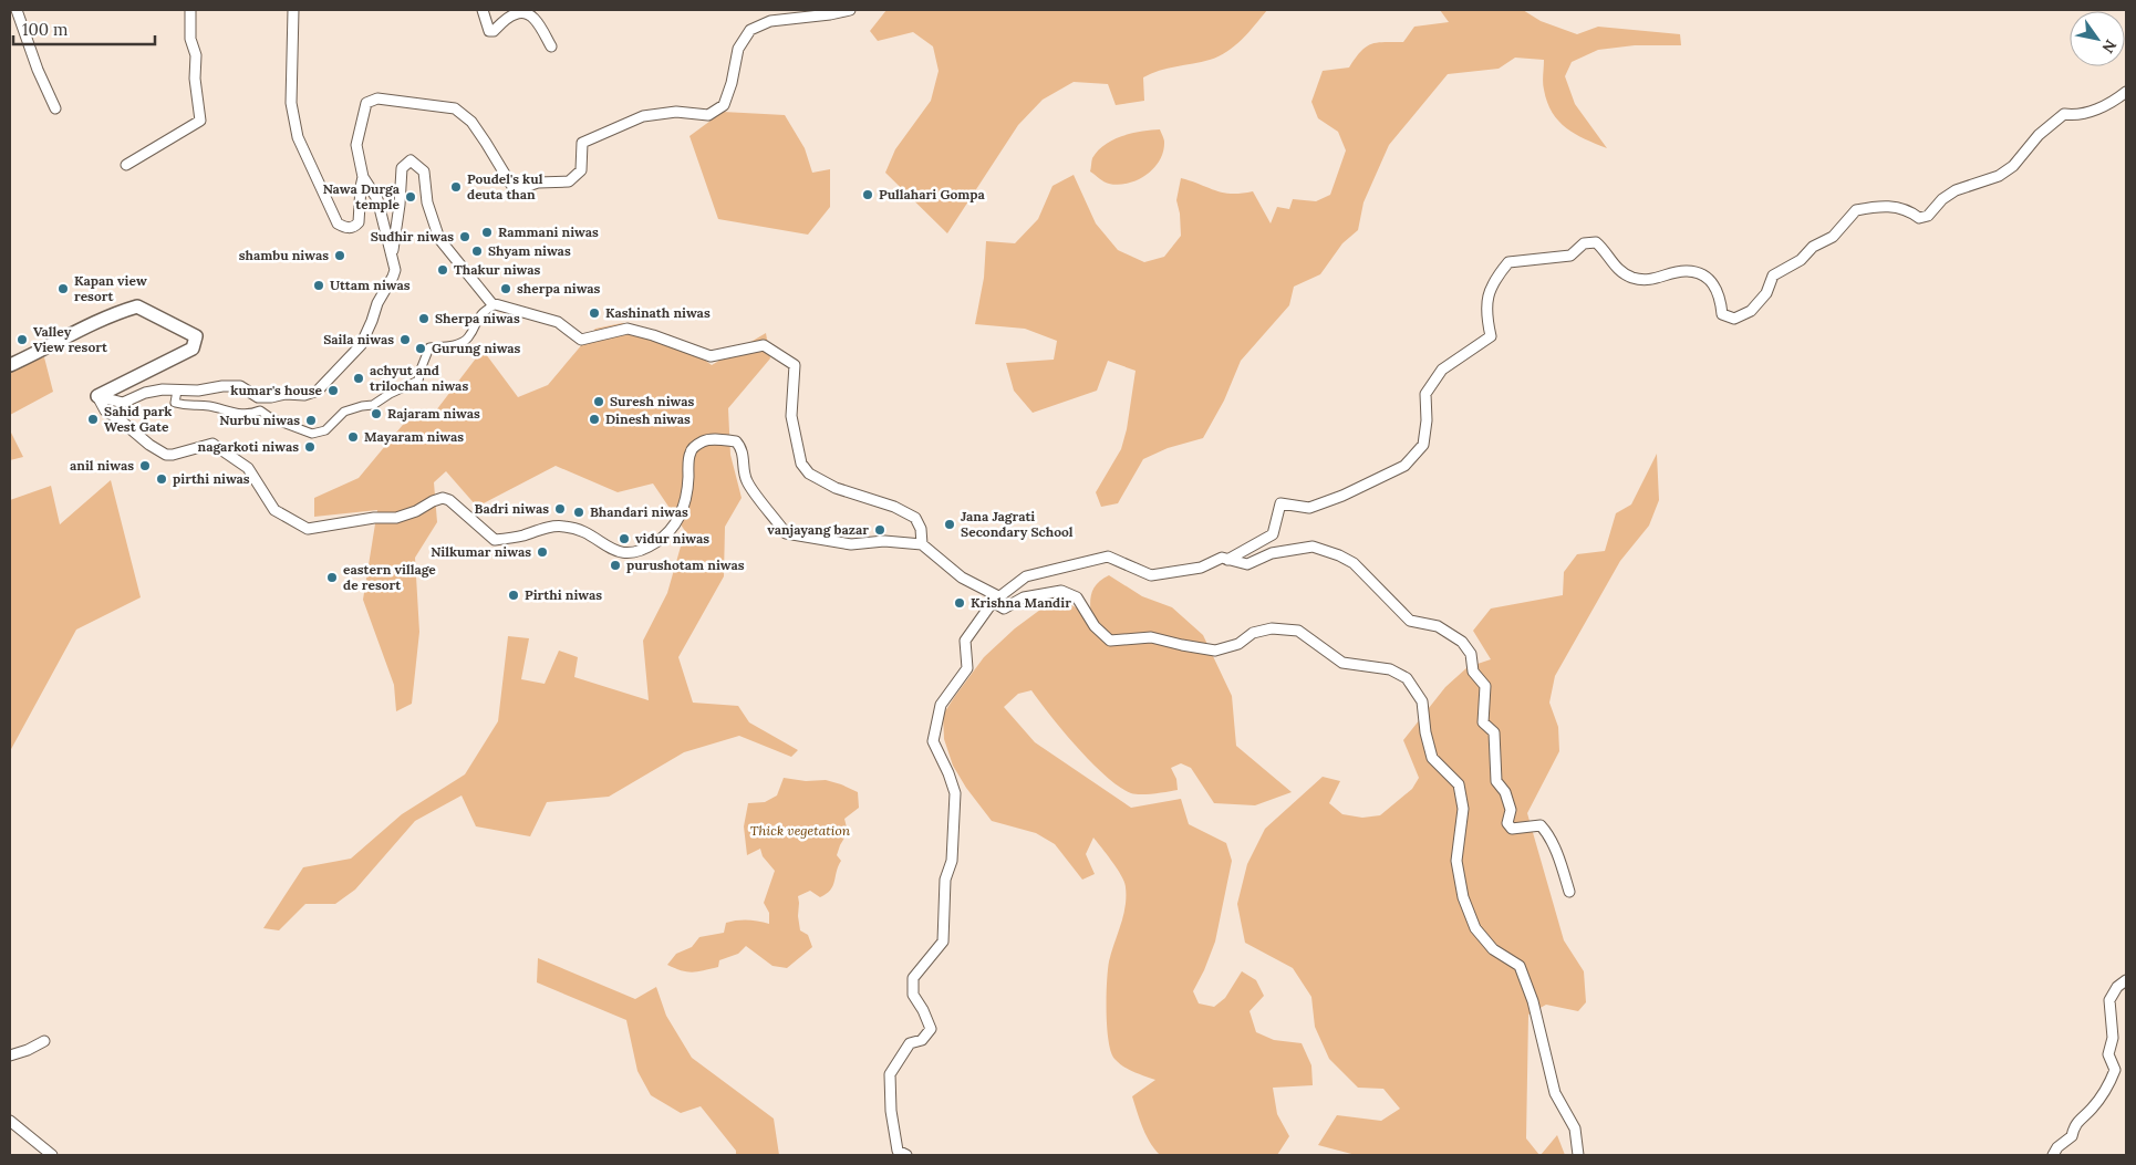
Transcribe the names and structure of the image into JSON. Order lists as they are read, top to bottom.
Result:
{
  "parks": ["Thick vegetation"],
  "places": [
    "Poudel's kul deuta than",
    "Pullahari Gompa",
    "Nawa Durga temple",
    "Rammani niwas",
    "Sudhir niwas",
    "Shyam niwas",
    "shambu niwas",
    "Thakur niwas",
    "Uttam niwas",
    "Kapan view resort",
    "sherpa niwas",
    "Kashinath niwas",
    "Sherpa niwas",
    "Valley View resort",
    "Saila niwas",
    "Gurung niwas",
    "achyut and trilochan niwas",
    "kumar's house",
    "Suresh niwas",
    "Rajaram niwas",
    "Sahid park West Gate",
    "Dinesh niwas",
    "Nurbu niwas",
    "Mayaram niwas",
    "nagarkoti niwas",
    "anil niwas",
    "pirthi niwas",
    "Badri niwas",
    "Bhandari niwas",
    "Jana Jagrati Secondary School",
    "vanjayang bazar",
    "vidur niwas",
    "Nilkumar niwas",
    "purushotam niwas",
    "eastern village de resort",
    "Pirthi niwas",
    "Krishna Mandir"
  ],
  "scale_bar": "100 m",
  "north": "bottom right"
}
